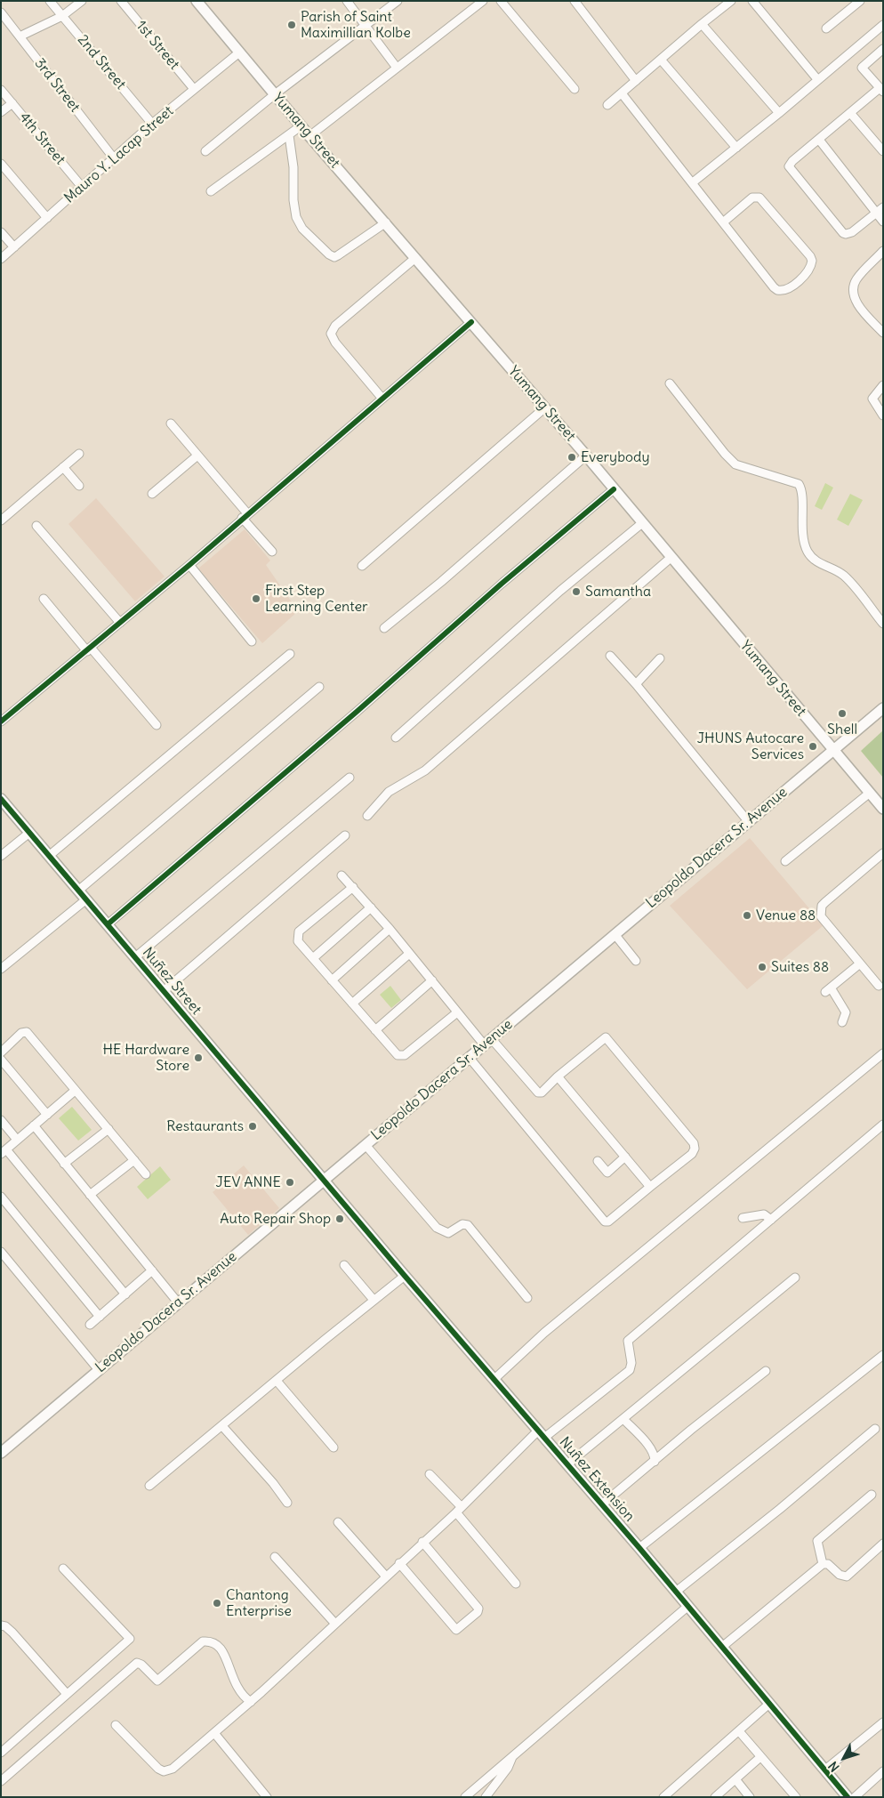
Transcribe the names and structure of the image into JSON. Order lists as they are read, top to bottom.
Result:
{
  "streets": {
    "main road": [
      "Yumang Street",
      "Leopoldo Dacera Sr. Avenue",
      "Nuñez Street",
      "Nuñez Extension"
    ],
    "street": [
      "1st Street",
      "2nd Street",
      "3rd Street",
      "4th Street",
      "Mauro Y. Lacap Street"
    ]
  },
  "crossings": [
    ["1st Street", "Mauro Y. Lacap Street"],
    ["2nd Street", "Mauro Y. Lacap Street"],
    ["3rd Street", "Mauro Y. Lacap Street"],
    ["Yumang Street", "Mauro Y. Lacap Street"],
    ["Yumang Street", "Leopoldo Dacera Sr. Avenue"],
    ["4th Street", "Mauro Y. Lacap Street"],
    ["Leopoldo Dacera Sr. Avenue", "Nuñez Street"],
    ["Leopoldo Dacera Sr. Avenue", "Nuñez Extension"],
    ["Nuñez Street", "Nuñez Extension"]
  ],
  "places": [
    "Parish of Saint Maximillian Kolbe",
    "Everybody",
    "Samantha",
    "First Step Learning Center",
    "Shell",
    "JHUNS Autocare Services",
    "Venue 88",
    "Suites 88",
    "HE Hardware Store",
    "Restaurants",
    "JEV ANNE",
    "Auto Repair Shop",
    "Chantong Enterprise"
  ],
  "north": "bottom left"
}
